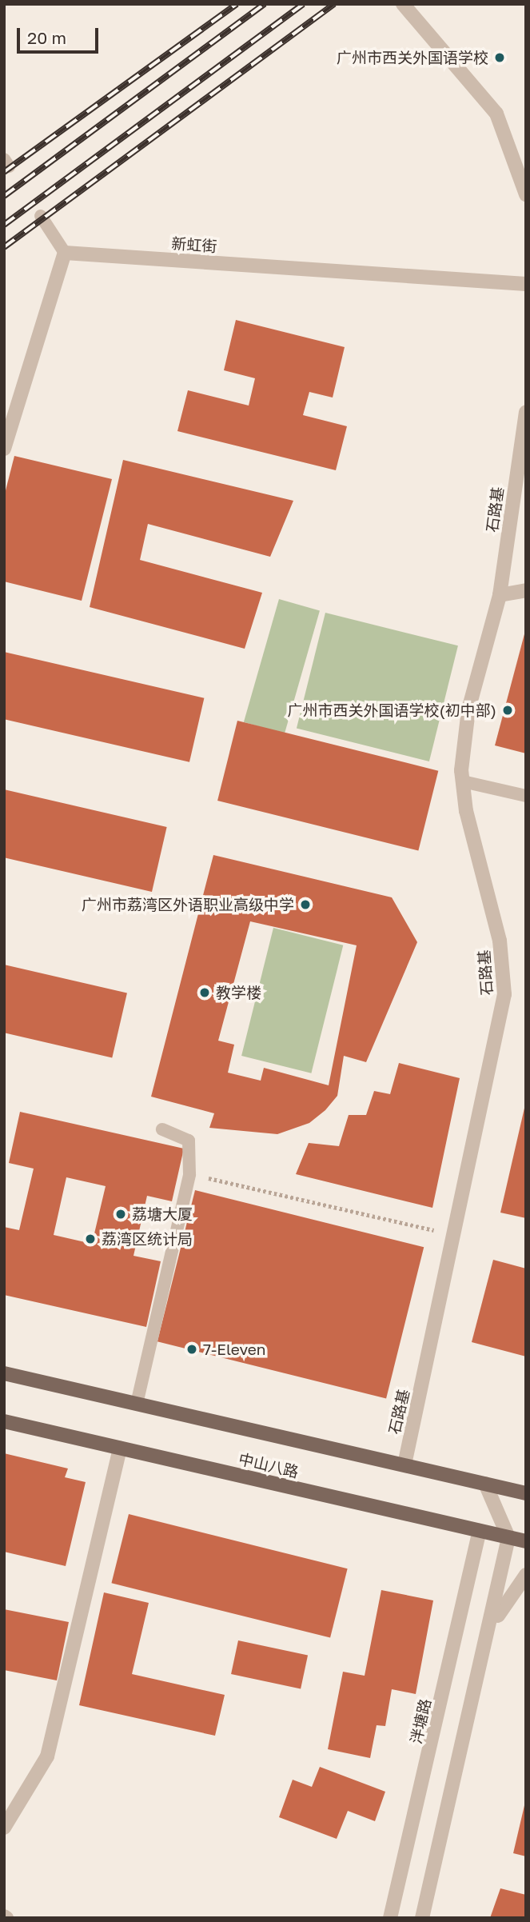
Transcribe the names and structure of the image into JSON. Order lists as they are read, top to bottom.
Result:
{
  "streets": {
    "main road": ["中山八路"],
    "street": ["新虹街", "石路基", "泮塘路"]
  },
  "crossings": [
    ["石路基", "中山八路"],
    ["中山八路", "泮塘路"]
  ],
  "places": [
    "广州市西关外国语学校",
    "广州市西关外国语学校(初中部)",
    "广州市荔湾区外语职业高级中学",
    "教学楼",
    "荔塘大厦",
    "荔湾区统计局",
    "7-Eleven"
  ],
  "scale_bar": "20 m"
}
